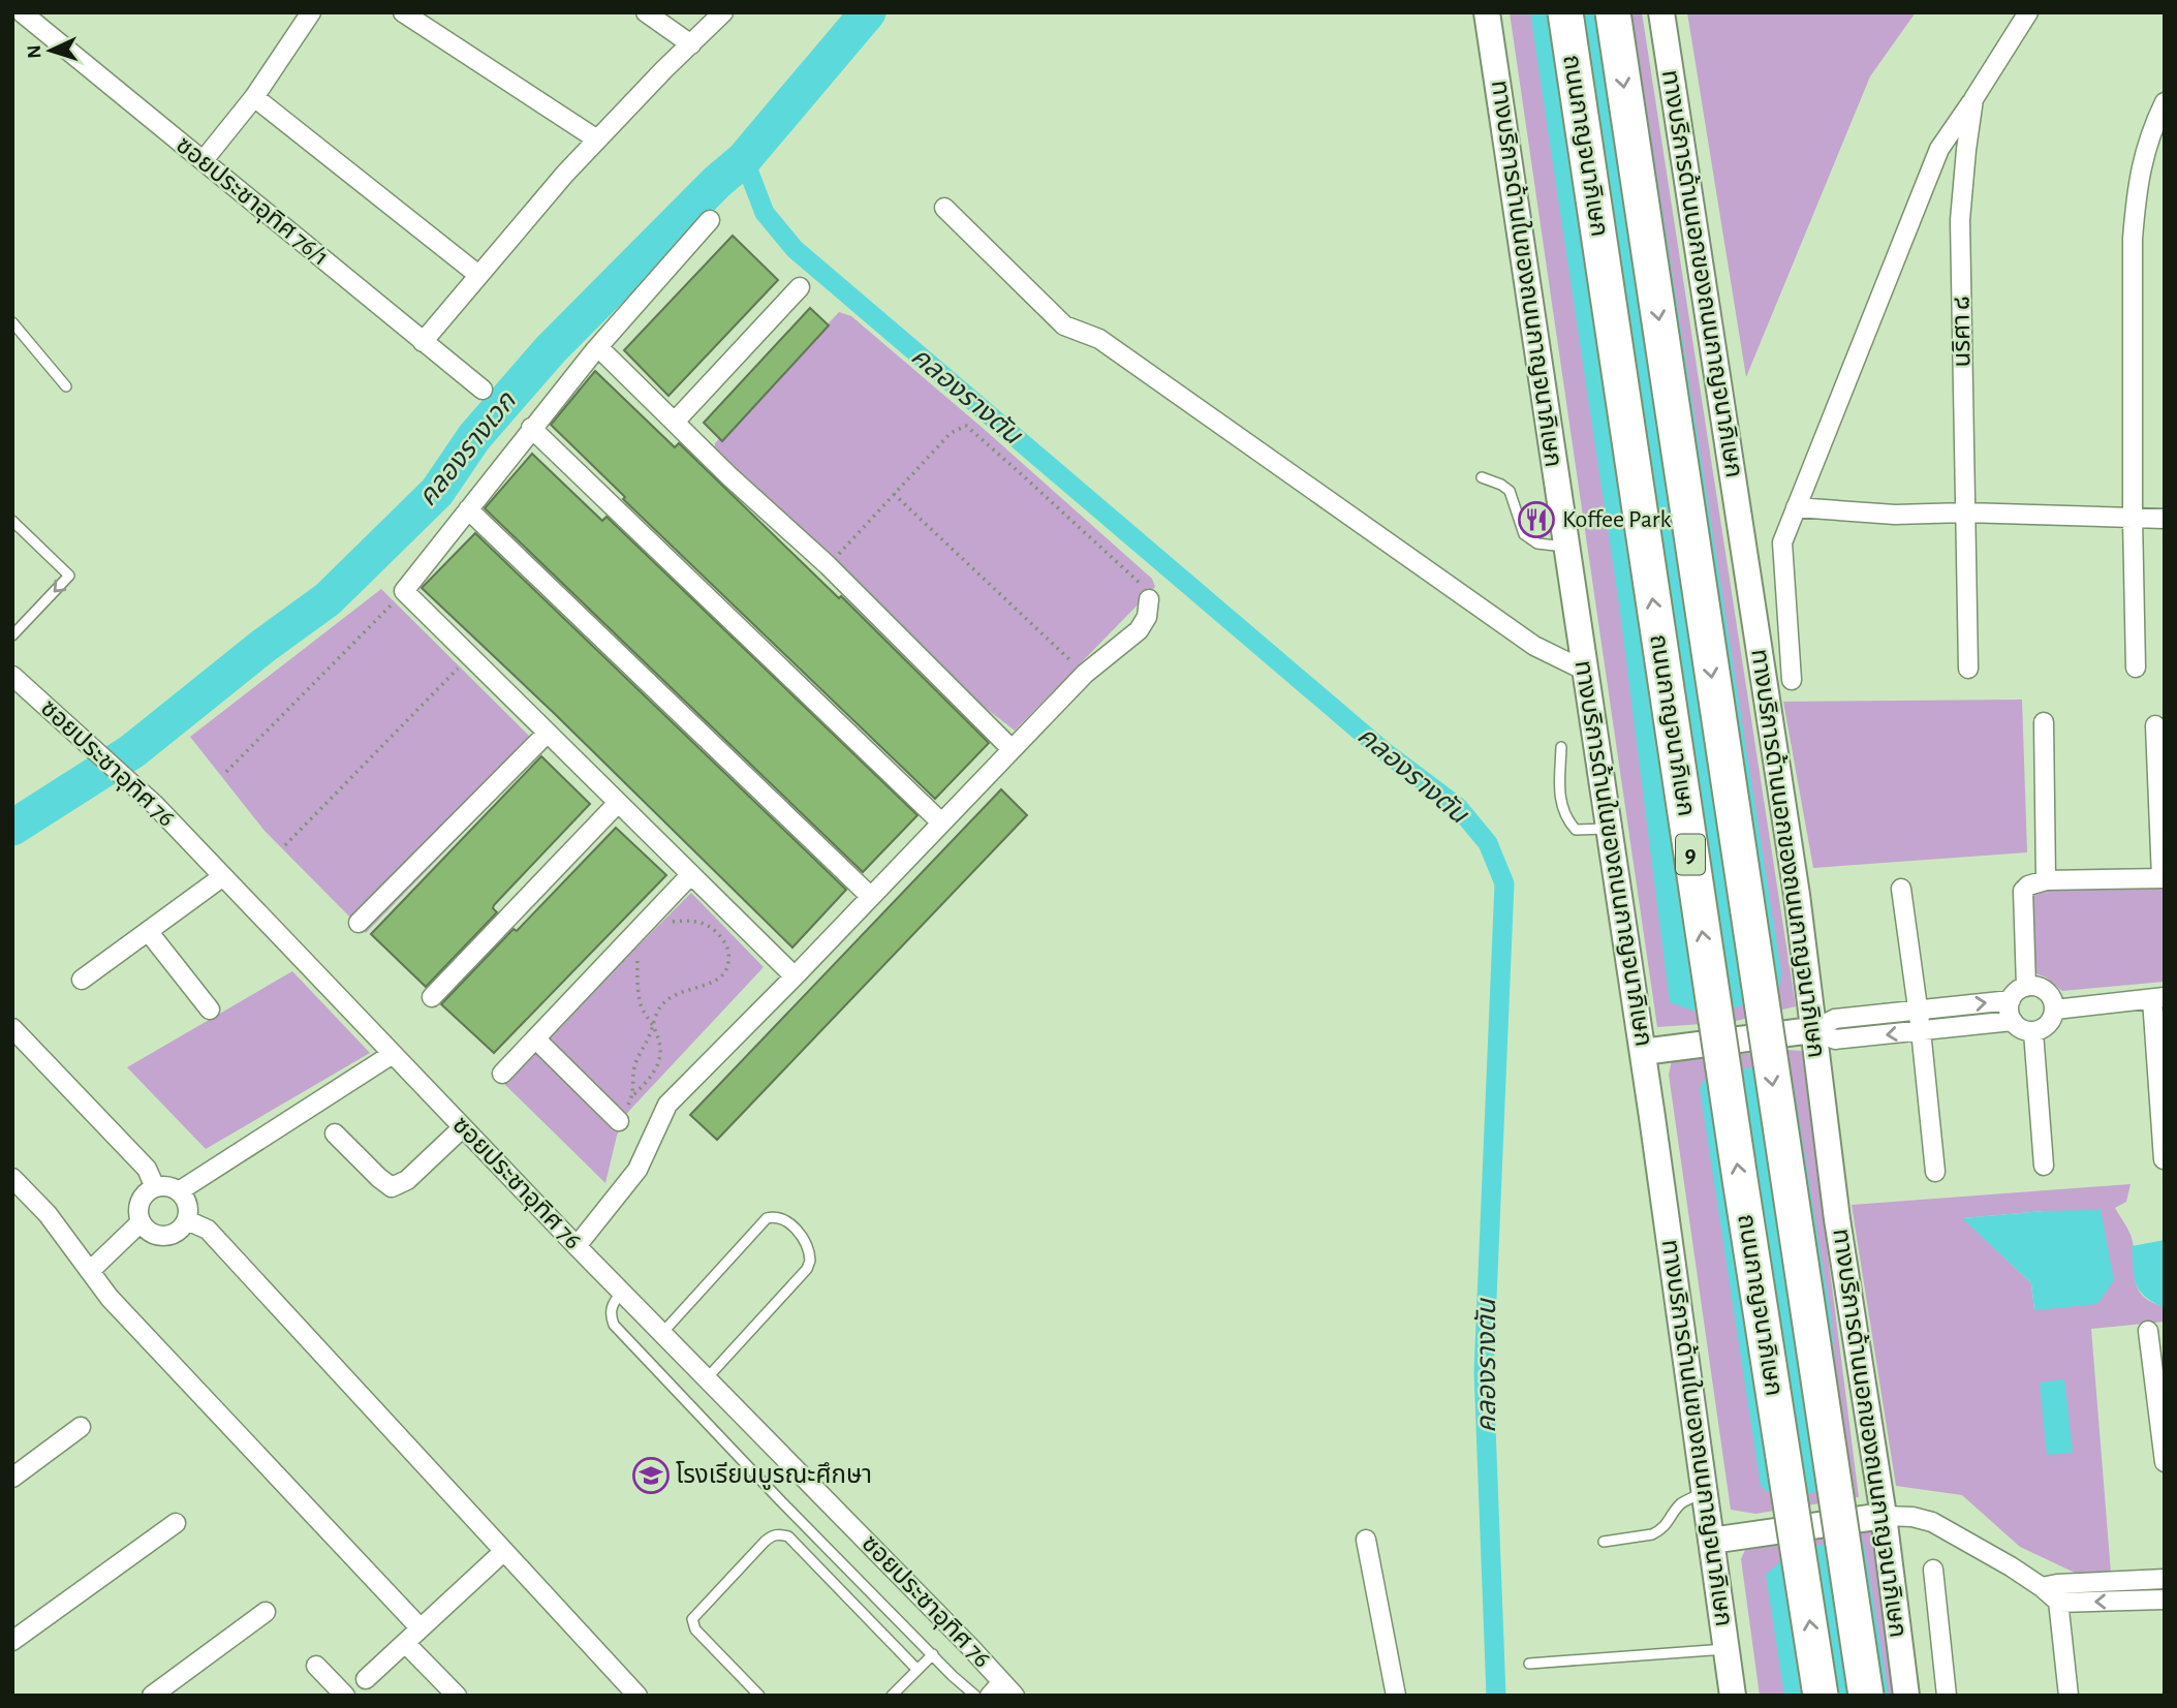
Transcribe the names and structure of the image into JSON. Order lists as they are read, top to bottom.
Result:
{
  "streets": {
    "highway": ["ถนนกาญจนาภิเษก", "9"],
    "main road": ["ทางบริการด้านในของถนนกาญจนาภิเษก", "ทางบริการด้านนอกของถนนกาญจนาภิเษก"],
    "street": ["ซอยประชาอุทิศ 76/1", "นริศา ๘", "ซอยประชาอุทิศ 76"]
  },
  "water": ["คลองรางตัน", "คลองรางเวก"],
  "places": {
    "restaurant": ["Koffee Park"],
    "school or university": ["โรงเรียนบูรณะศึกษา"]
  },
  "north": "left"
}
